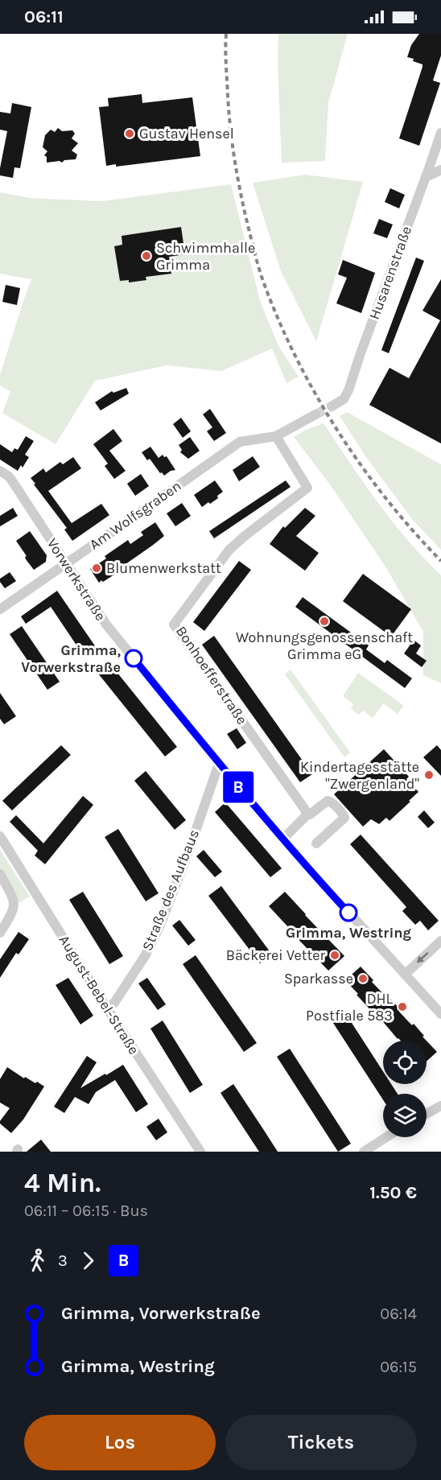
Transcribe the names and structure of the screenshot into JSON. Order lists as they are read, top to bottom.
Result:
{
  "streets": {
    "street": [
      "Husarenstraße",
      "Am Wolfsgraben",
      "Vorwerkstraße",
      "Bonhoefferstraße",
      "Straße des Aufbaus",
      "August-Bebel-Straße"
    ]
  },
  "crossings": [
    ["Am Wolfsgraben", "Vorwerkstraße"],
    ["Am Wolfsgraben", "Bonhoefferstraße"],
    ["Vorwerkstraße", "Straße des Aufbaus"],
    ["Straße des Aufbaus", "August-Bebel-Straße"]
  ],
  "places": [
    "Gustav Hensel",
    "Schwimmhalle Grimma",
    "Blumenwerkstatt",
    "Wohnungsgenossenschaft Grimma eG",
    "Grimma, Vorwerkstraße",
    "Kindertagesstätte \"Zwergenland\"",
    "Grimma, Westring",
    "Bäckerei Vetter",
    "Sparkasse",
    "DHL Postfiale 583"
  ],
  "lines": ["bus line B"],
  "page": {
    "status": "06:11",
    "on_map": "B",
    "heading": ["4 Min.", "06:11 – 06:15 · Bus", "1.50 €"],
    "legs": ["3", "B"],
    "list": [
      {
        "name": "Grimma, Vorwerkstraße",
        "value": "06:14"
      },
      {
        "name": "Grimma, Westring",
        "value": "06:15"
      }
    ],
    "buttons": ["Los", "Tickets"]
  }
}
